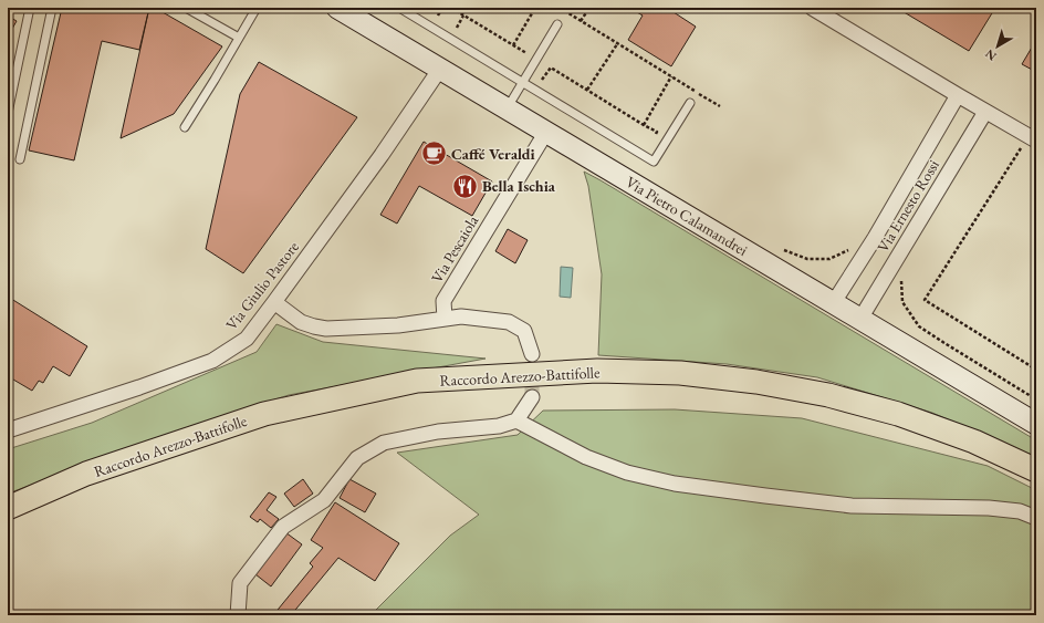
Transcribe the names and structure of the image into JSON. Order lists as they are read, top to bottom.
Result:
{
  "streets": {
    "main road": ["Via Pietro Calamandrei", "Raccordo Arezzo-Battifolle"],
    "street": ["Via Ernesto Rossi", "Via Pescaiola", "Via Giulio Pastore"]
  },
  "crossings": [
    ["Via Ernesto Rossi", "Via Pietro Calamandrei"],
    ["Via Pietro Calamandrei", "Via Pescaiola"],
    ["Via Pietro Calamandrei", "Via Giulio Pastore"]
  ],
  "places": {
    "cafe": ["Caffé Veraldi"],
    "restaurant": ["Bella Ischia"]
  },
  "north": "bottom left"
}
